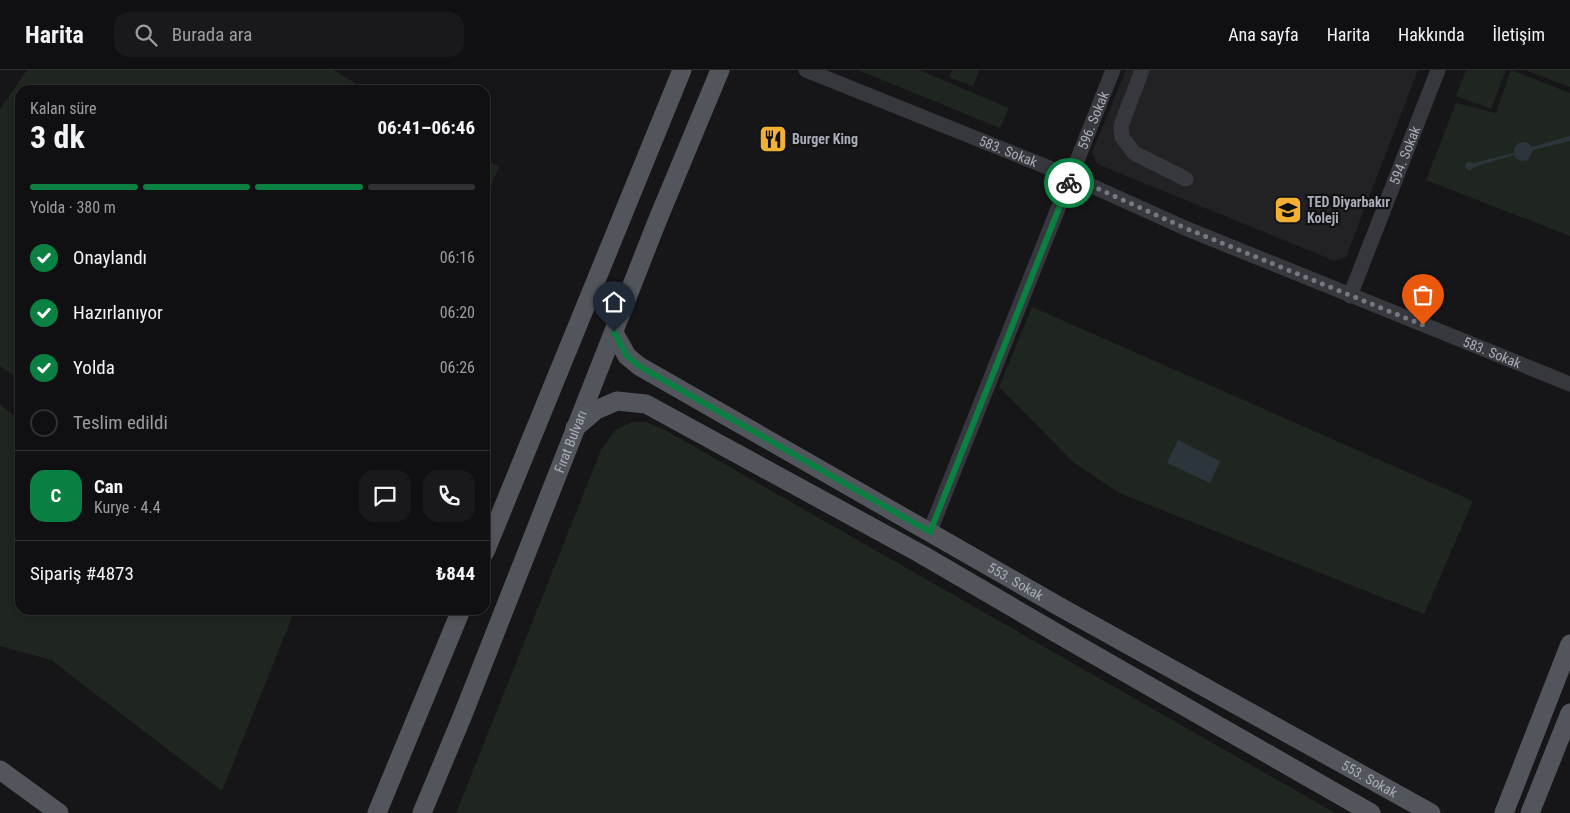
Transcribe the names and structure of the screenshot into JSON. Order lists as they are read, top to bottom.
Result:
{
  "streets": {
    "main road": ["Fırat Bulvarı", "553. Sokak"],
    "street": ["596. Sokak", "583. Sokak", "594. Sokak"]
  },
  "crossings": [
    ["596. Sokak", "583. Sokak"],
    ["596. Sokak", "553. Sokak"],
    ["583. Sokak", "594. Sokak"],
    ["Fırat Bulvarı", "553. Sokak"]
  ],
  "places": {
    "restaurant": ["Burger King"],
    "school or university": ["TED Diyarbakır Koleji"]
  },
  "page": {
    "header": "Harita",
    "search": "Burada ara",
    "nav": [
      "Ana sayfa",
      "Harita",
      "Hakkında",
      "İletişim"
    ],
    "heading": ["3 dk", "Kalan süre", "06:41–06:46"],
    "panel": [
      "Can",
      "Kurye · 4.4",
      "Sipariş #4873",
      "₺844"
    ],
    "bar": "Yolda · 380 m",
    "list": [
      ["Onaylandı", "06:16"],
      ["Hazırlanıyor", "06:20"],
      ["Yolda", "06:26"],
      "Teslim edildi"
    ],
    "round": "C"
  }
}
